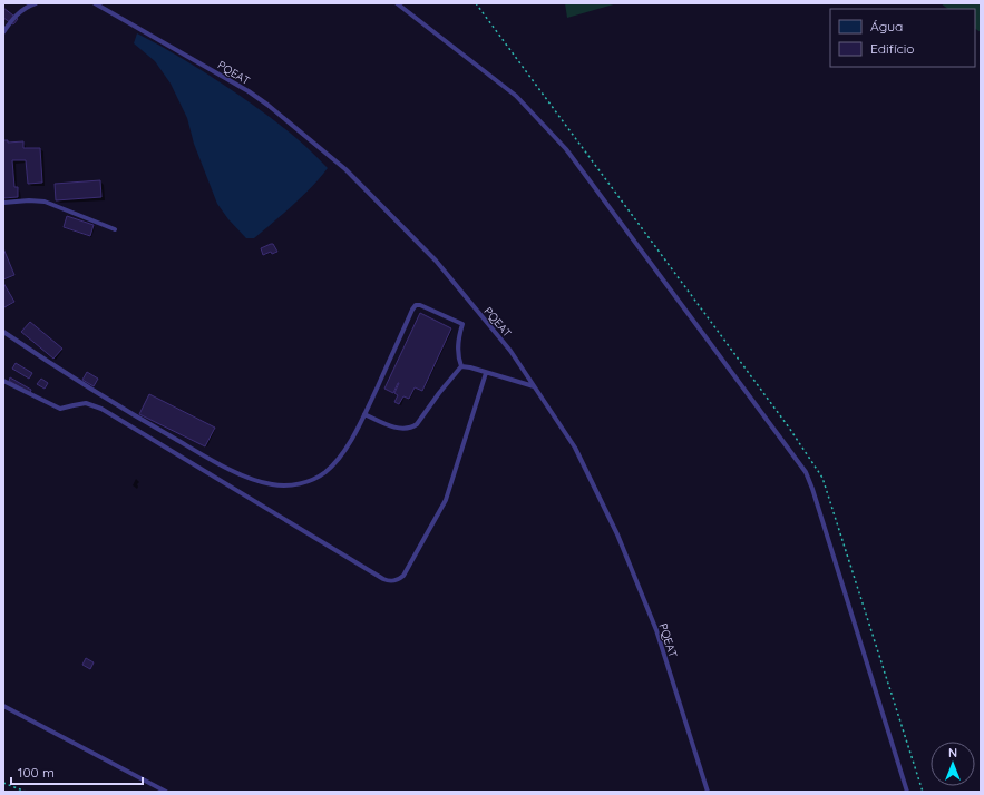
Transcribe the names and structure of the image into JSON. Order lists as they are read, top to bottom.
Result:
{
  "streets": {
    "lane": ["PQEAT"]
  },
  "legend": ["Água", "Edifício"],
  "scale_bar": "100 m",
  "north": "top"
}
